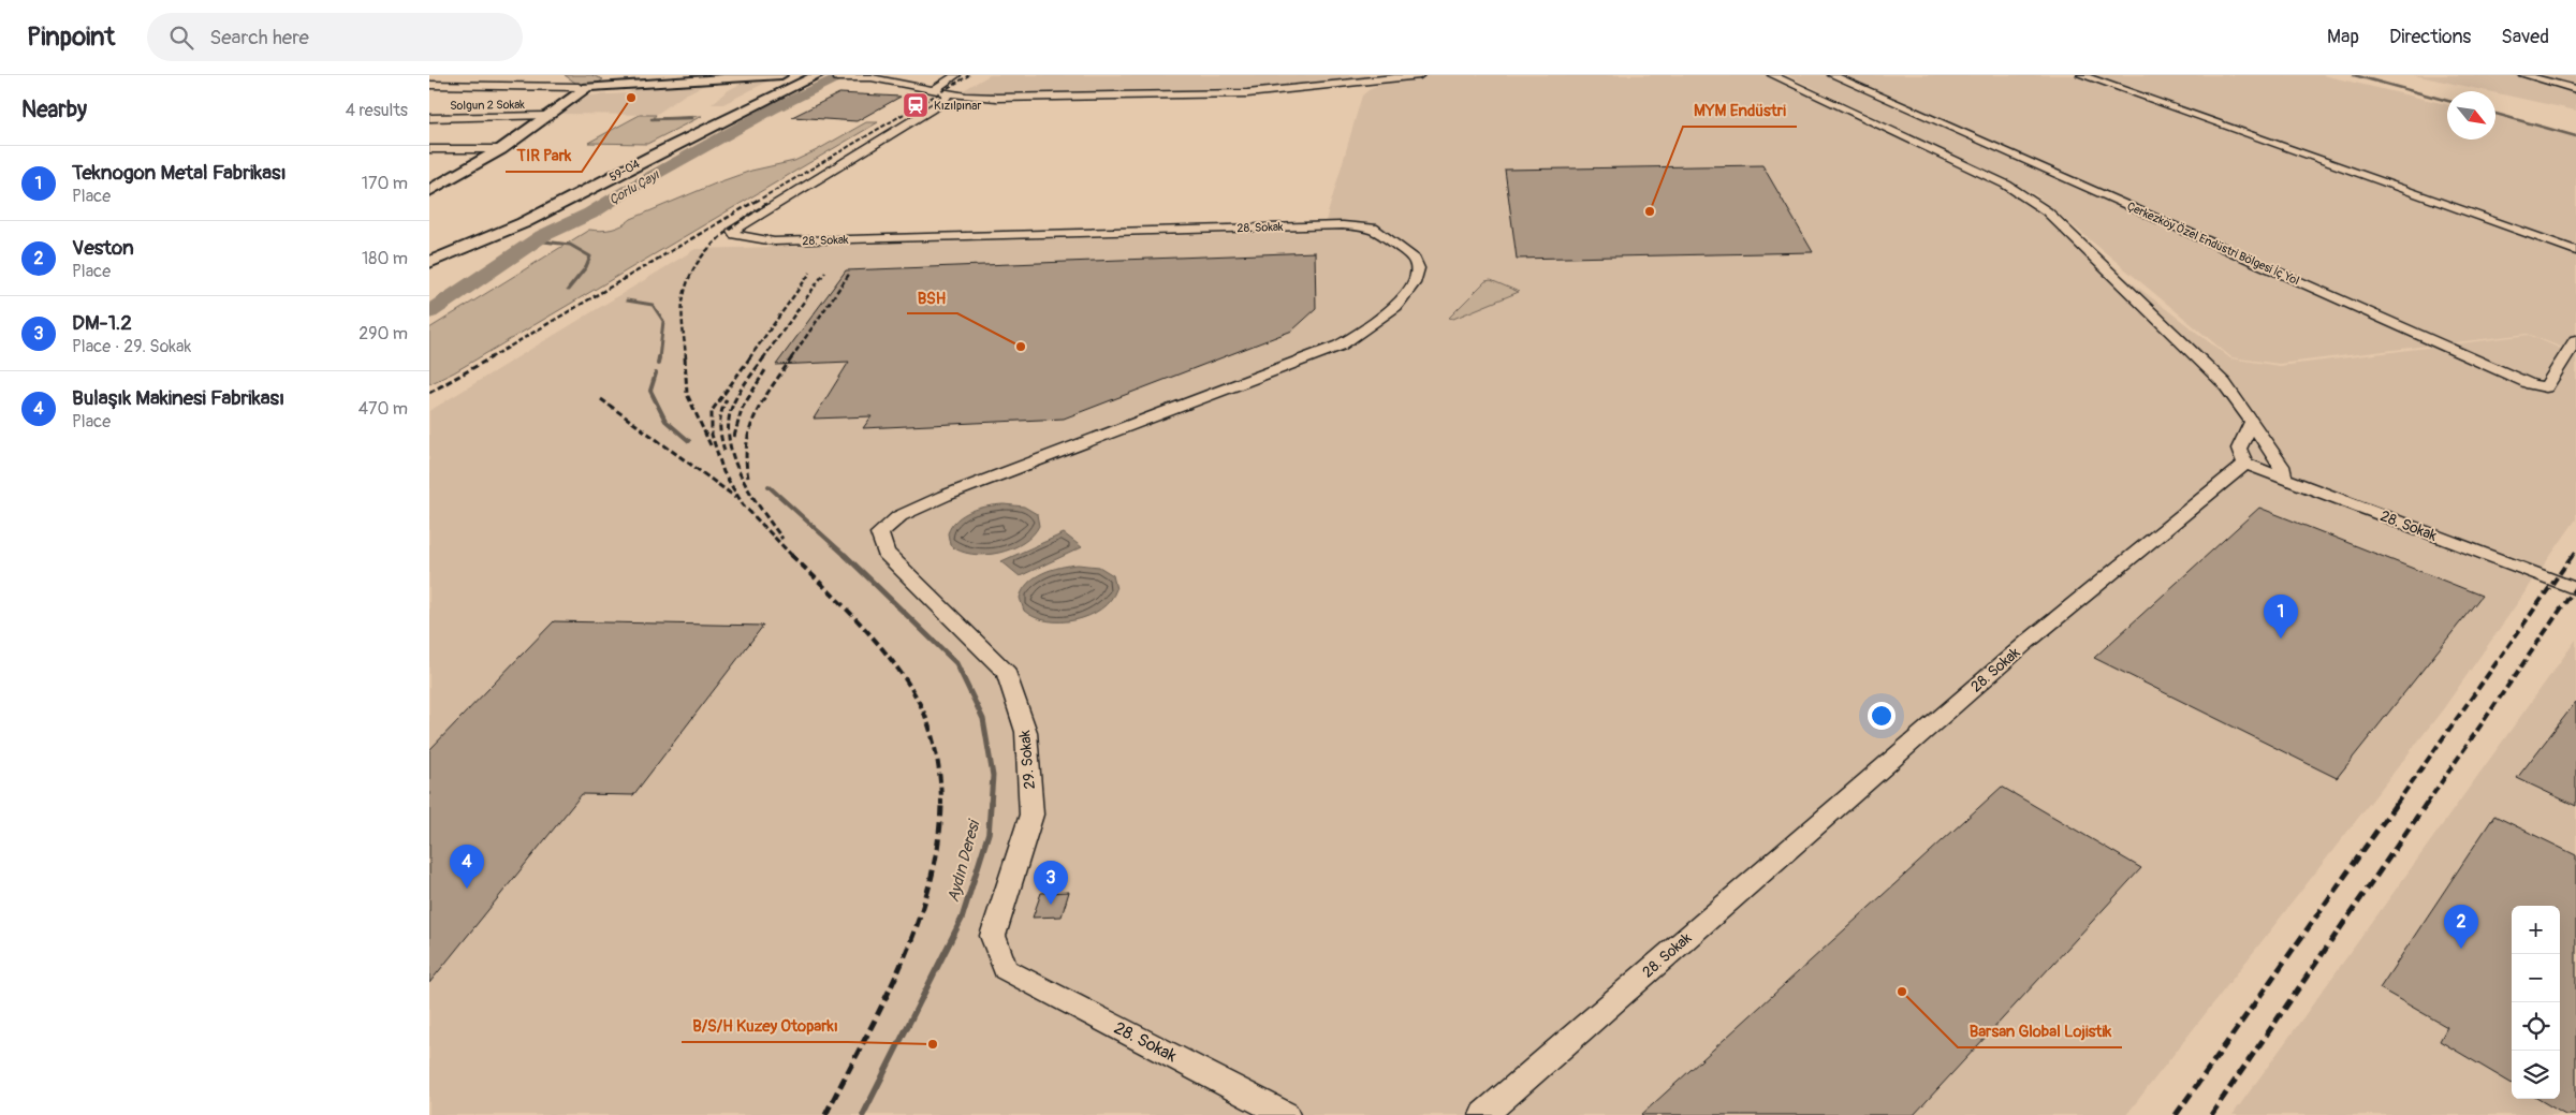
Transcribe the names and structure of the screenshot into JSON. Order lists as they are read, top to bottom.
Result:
{
  "streets": {
    "main road": ["59-04"],
    "street": [
      "Solgun 2 Sokak",
      "28. Sokak",
      "Çerkezköy Özel Endüstri Bölgesi İç Yol",
      "29. Sokak"
    ]
  },
  "crossings": [
    ["28. Sokak", "29. Sokak"]
  ],
  "water": ["Çorlu Çayı", "Aydın Deresi"],
  "places": {
    "other": [
      "TIR Park",
      "MYM Endüstri",
      "BSH",
      "Barsan Global Lojistik",
      "B/S/H Kuzey Otoparkı"
    ],
    "station": ["Kızılpınar"]
  },
  "north": "bottom right",
  "page": {
    "header": "Pinpoint",
    "search": "Search here",
    "nav": ["Map", "Directions", "Saved"],
    "heading": ["Nearby", "4 results"],
    "list": [
      {
        "mark": "1",
        "name": "Teknogon Metal Fabrikası",
        "note": "Place",
        "value": "170 m"
      },
      {
        "mark": "2",
        "name": "Veston",
        "note": "Place",
        "value": "180 m"
      },
      {
        "mark": "3",
        "name": "DM-1.2",
        "note": "Place · 29. Sokak",
        "value": "290 m"
      },
      {
        "mark": "4",
        "name": "Bulaşık Makinesi Fabrikası",
        "note": "Place",
        "value": "470 m"
      }
    ],
    "pins": [
      "1",
      "4",
      "3",
      "2"
    ],
    "map_buttons": ["+", "−"]
  }
}
